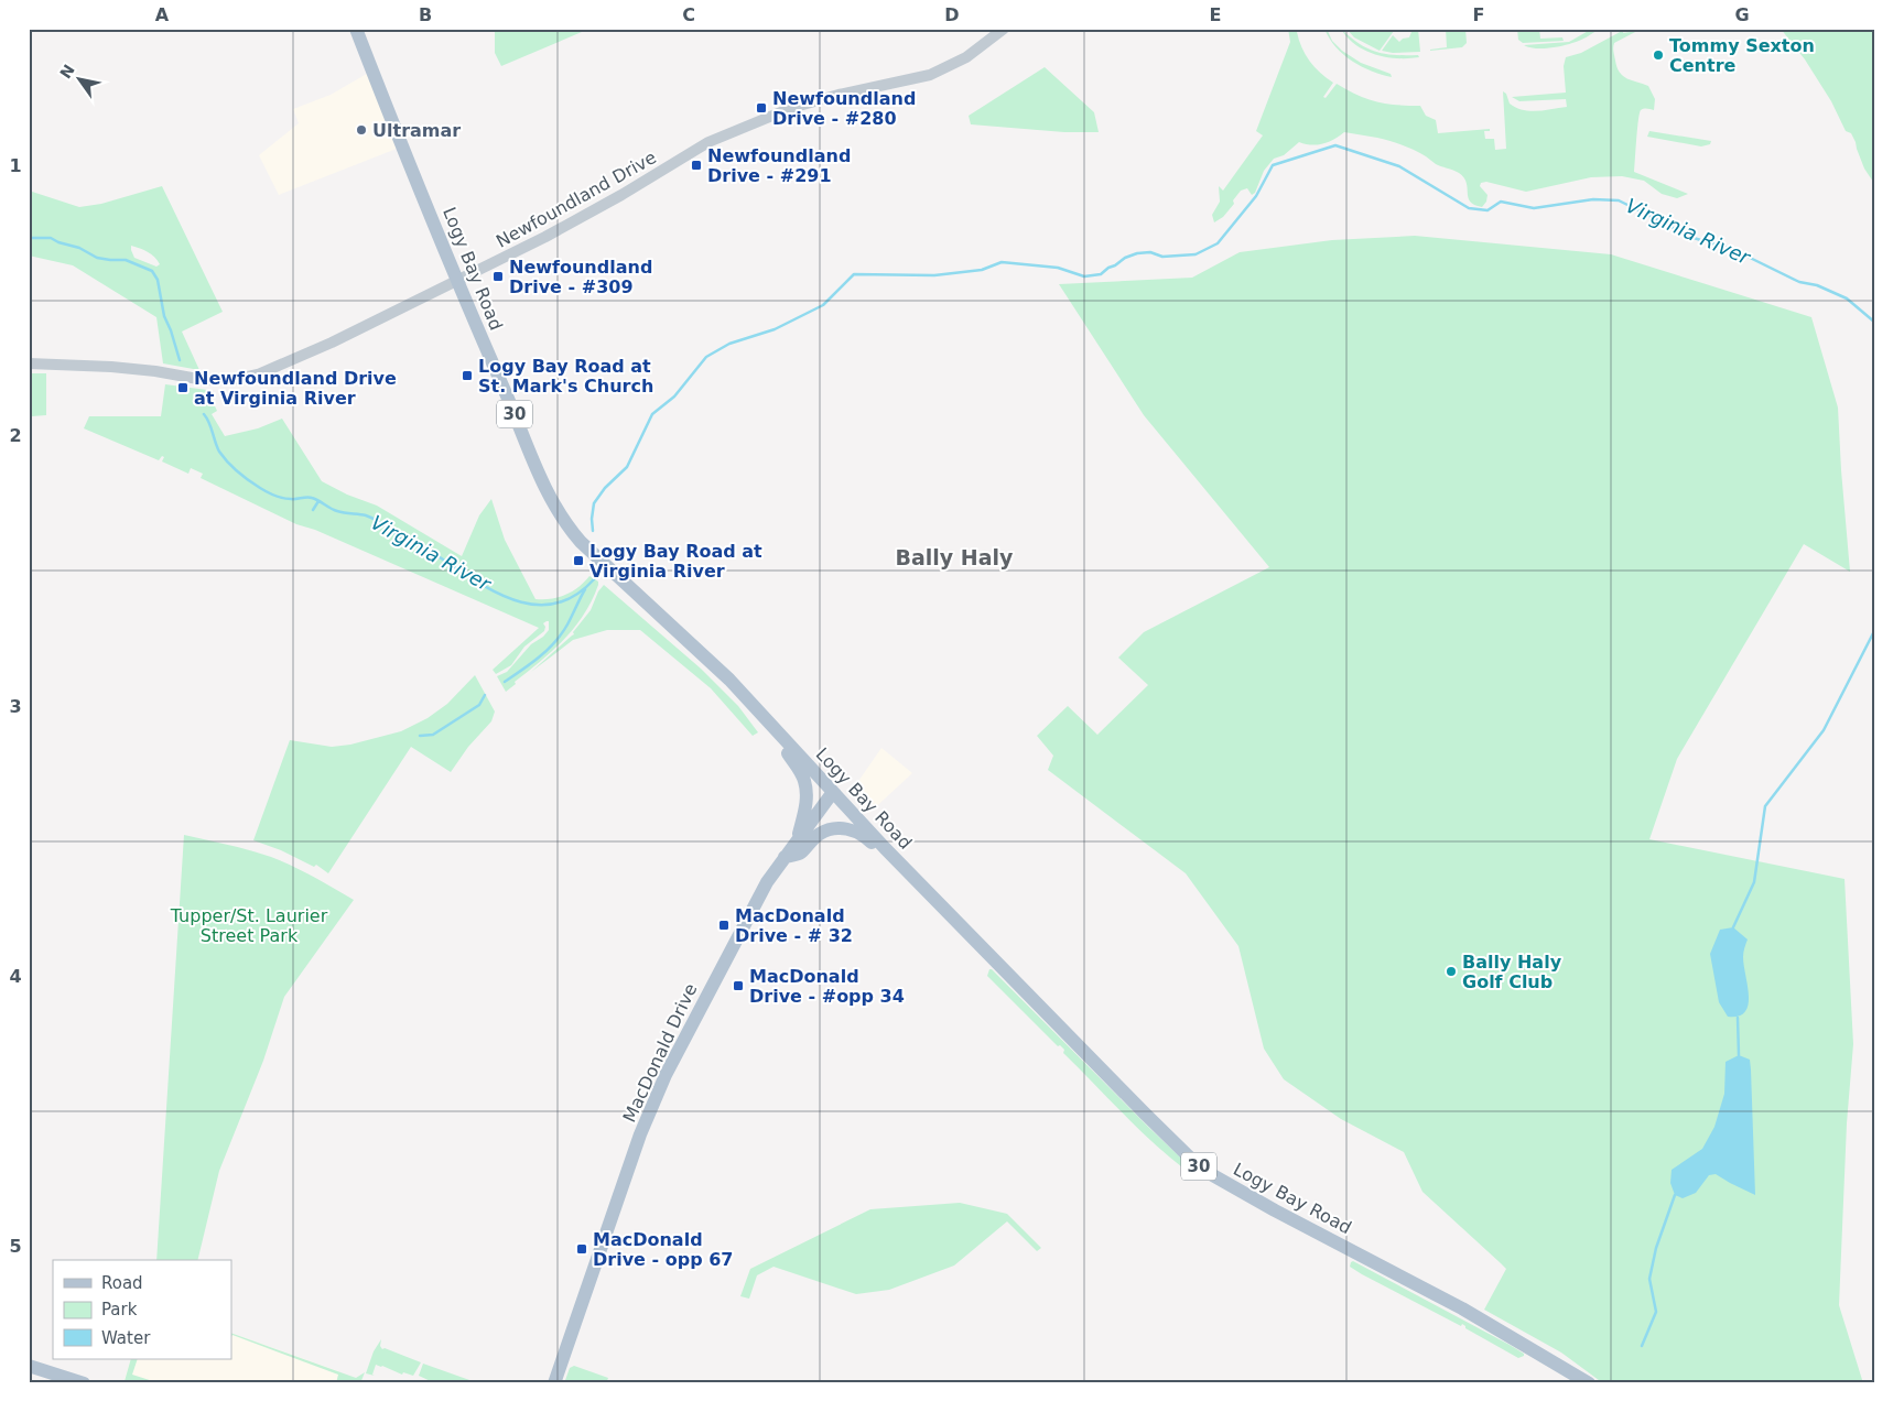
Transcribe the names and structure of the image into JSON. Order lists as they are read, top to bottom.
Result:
{
  "streets": {
    "main road": ["Logy Bay Road", "30", "MacDonald Drive"],
    "street": ["Newfoundland Drive"]
  },
  "crossings": [
    ["Newfoundland Drive", "Logy Bay Road"],
    ["Logy Bay Road", "MacDonald Drive"]
  ],
  "districts": ["Bally Haly"],
  "water": ["Virginia River"],
  "parks": ["Tupper/St. Laurier Street Park"],
  "places": {
    "other": ["Tommy Sexton Centre", "Ultramar", "Bally Haly Golf Club"],
    "transit": [
      "Newfoundland Drive - #280",
      "Newfoundland Drive - #291",
      "Newfoundland Drive - #309",
      "Logy Bay Road at St. Mark's Church",
      "Newfoundland Drive at Virginia River",
      "Logy Bay Road at Virginia River",
      "MacDonald Drive - # 32",
      "MacDonald Drive - #opp 34",
      "MacDonald Drive - opp 67"
    ]
  },
  "legend": ["Road", "Park", "Water"],
  "north": "top left",
  "grid": {
    "columns": [
      "A",
      "B",
      "C",
      "D",
      "E",
      "F",
      "G"
    ],
    "rows": [
      "1",
      "2",
      "3",
      "4",
      "5"
    ]
  }
}
